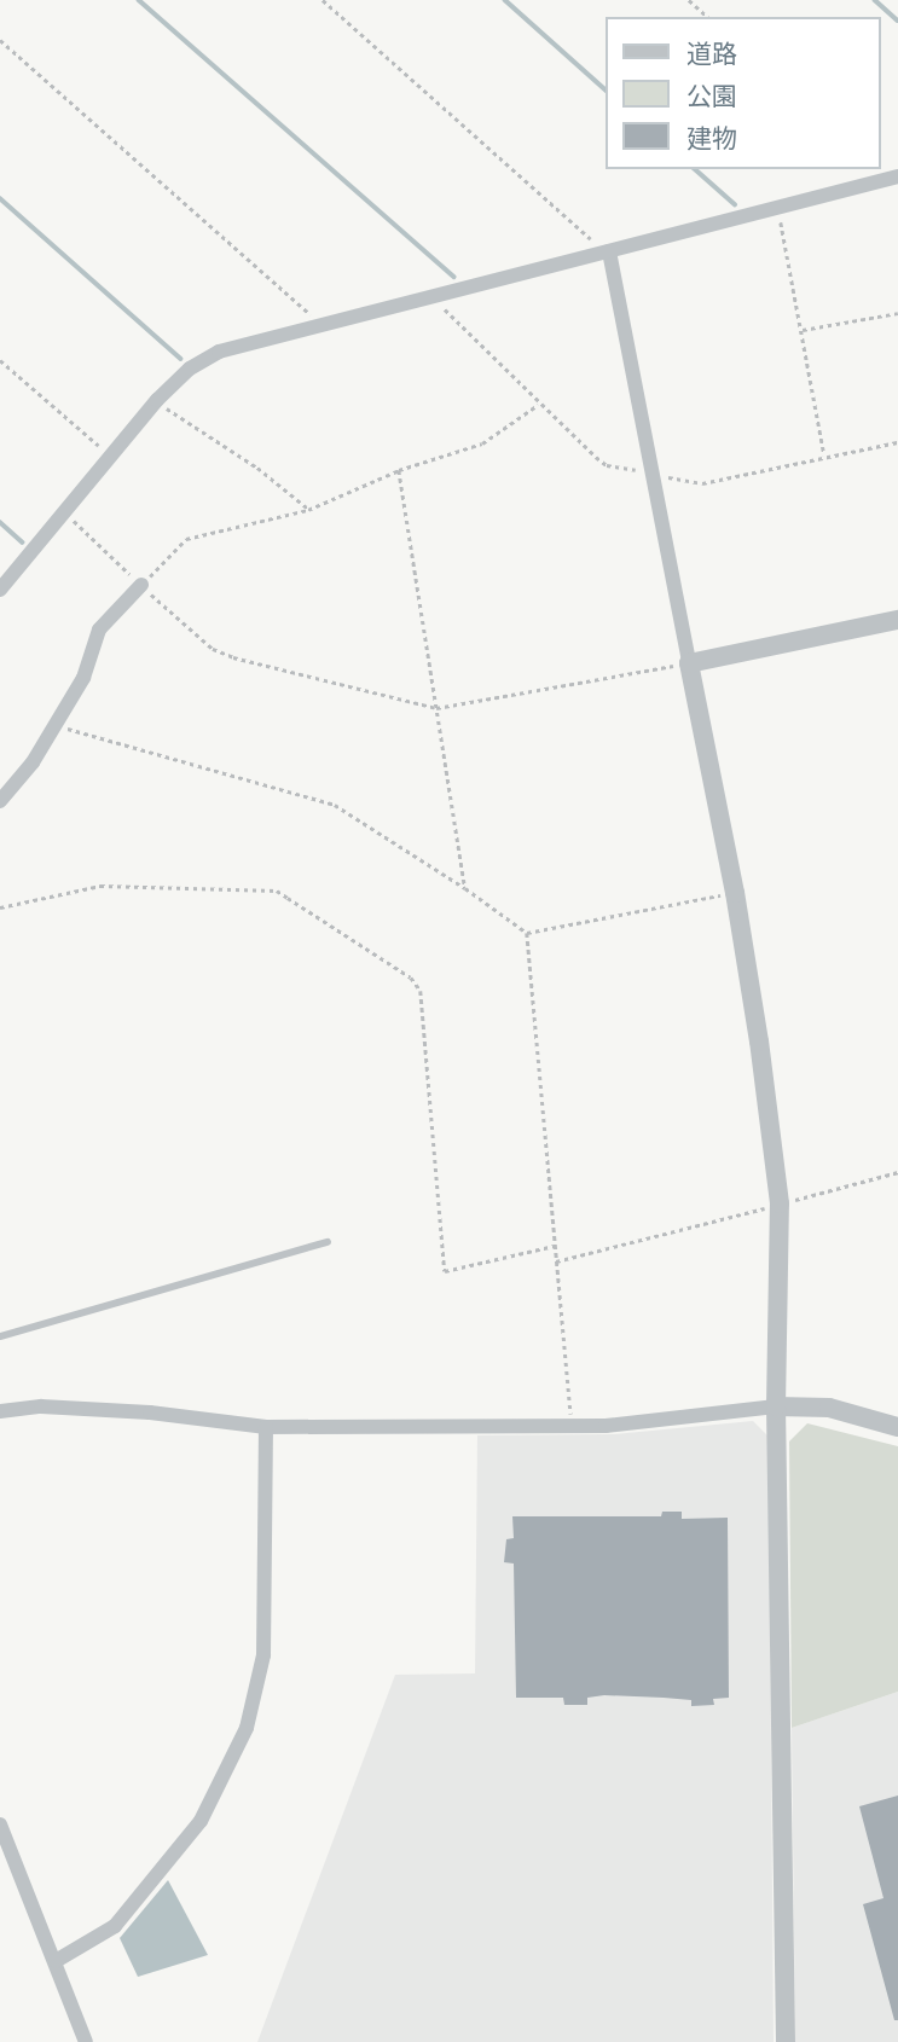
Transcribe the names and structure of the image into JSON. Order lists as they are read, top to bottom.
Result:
{
  "legend": ["道路", "公園", "建物"]
}
